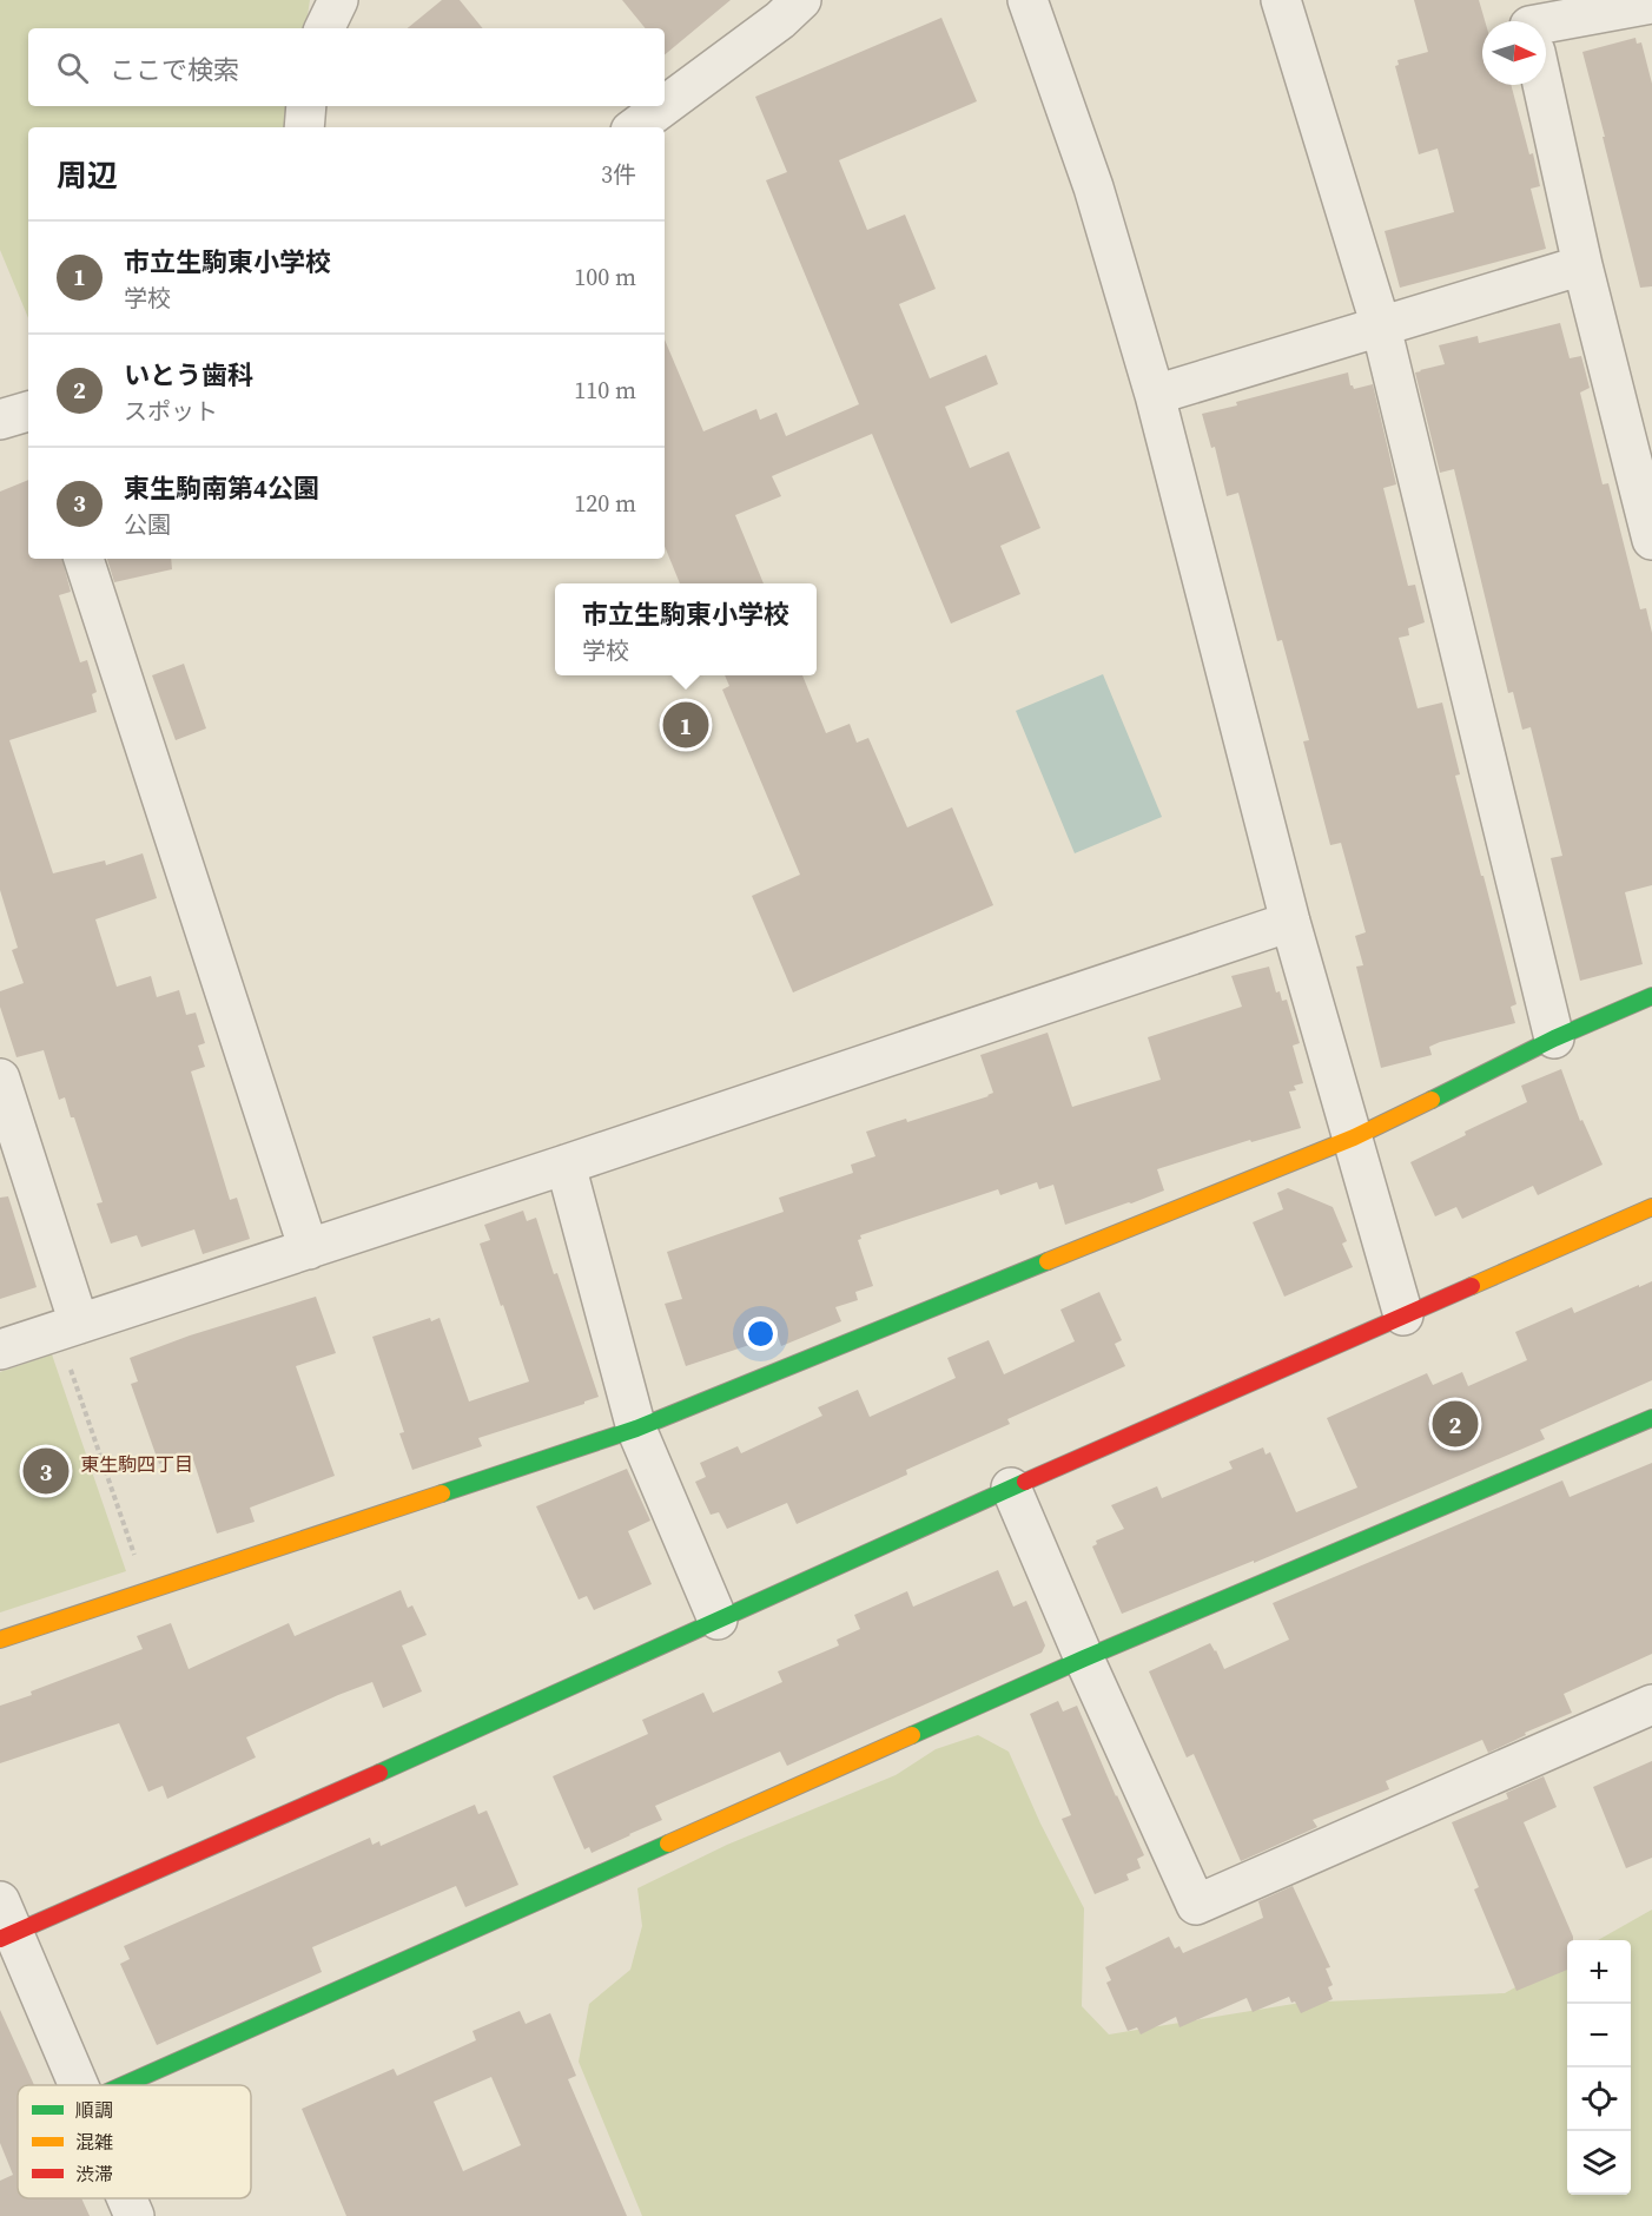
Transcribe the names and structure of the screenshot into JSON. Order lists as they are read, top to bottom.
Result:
{
  "districts": ["東生駒四丁目"],
  "legend": ["順調", "混雑", "渋滞"],
  "north": "right",
  "page": {
    "search": "ここで検索",
    "heading": ["周辺", "3件"],
    "list": [
      {
        "mark": "1",
        "name": "市立生駒東小学校",
        "note": "学校",
        "value": "100 m"
      },
      {
        "mark": "2",
        "name": "いとう歯科",
        "note": "スポット",
        "value": "110 m"
      },
      {
        "mark": "3",
        "name": "東生駒南第4公園",
        "note": "公園",
        "value": "120 m"
      }
    ],
    "popup": ["市立生駒東小学校", "学校"],
    "pins": ["1", "2", "3"],
    "map_buttons": ["+", "−"]
  }
}
